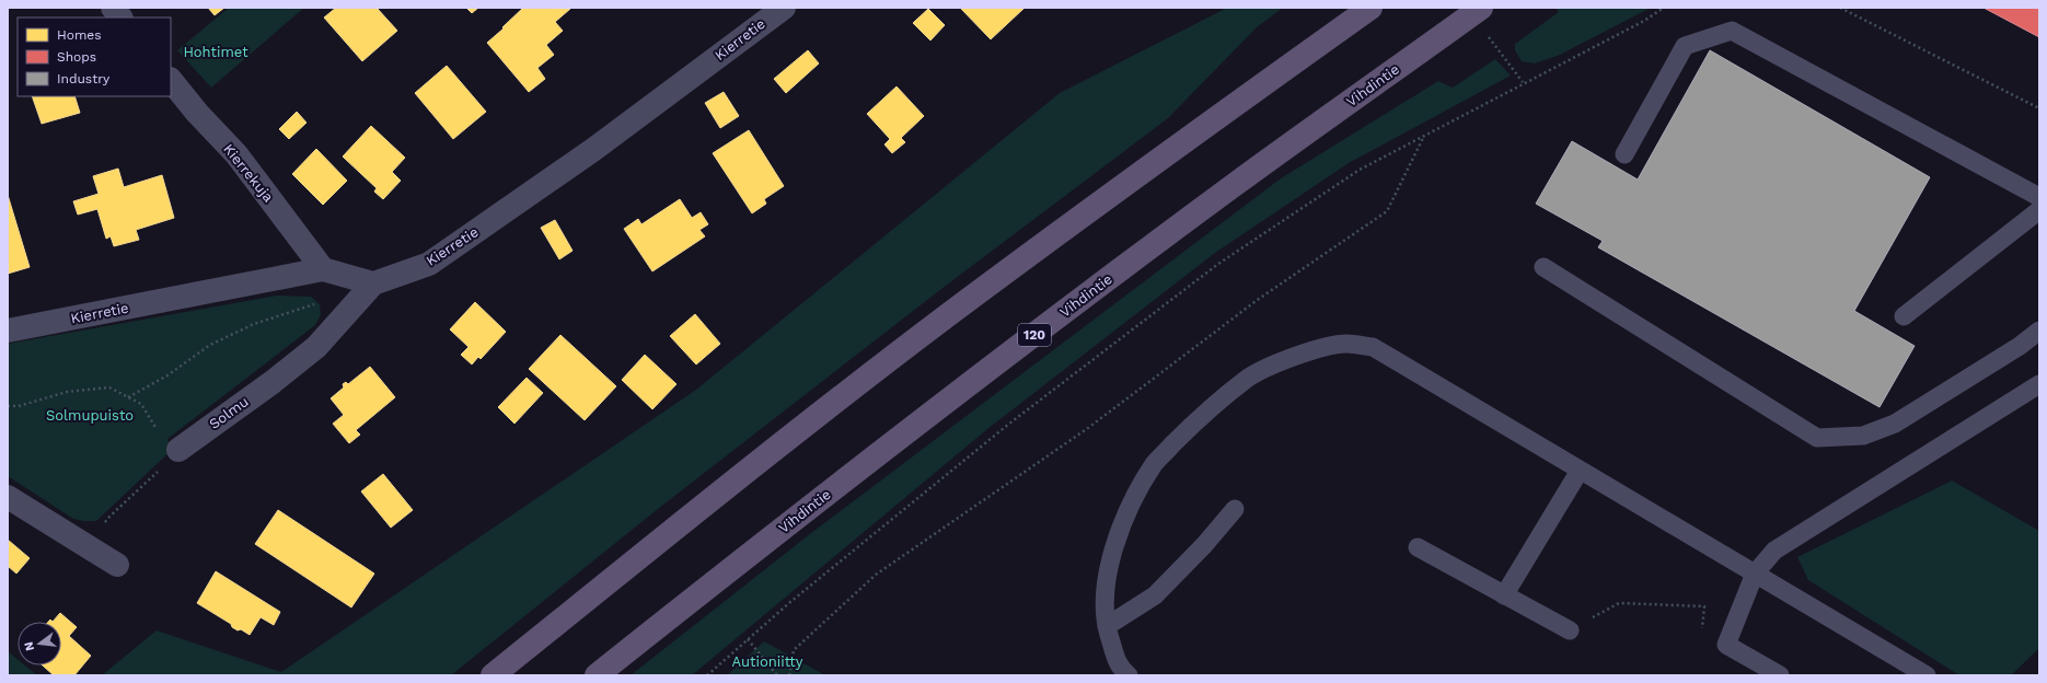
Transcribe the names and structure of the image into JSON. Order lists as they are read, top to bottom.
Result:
{
  "streets": {
    "main road": ["Vihdintie", "120"],
    "street": ["Kierretie", "Kierrekuja", "Solmu"]
  },
  "crossings": [
    ["Kierretie", "Kierrekuja"],
    ["Kierretie", "Solmu"]
  ],
  "parks": ["Hohtimet", "Solmupuisto", "Autioniitty"],
  "legend": ["Homes", "Shops", "Industry"],
  "north": "left"
}
